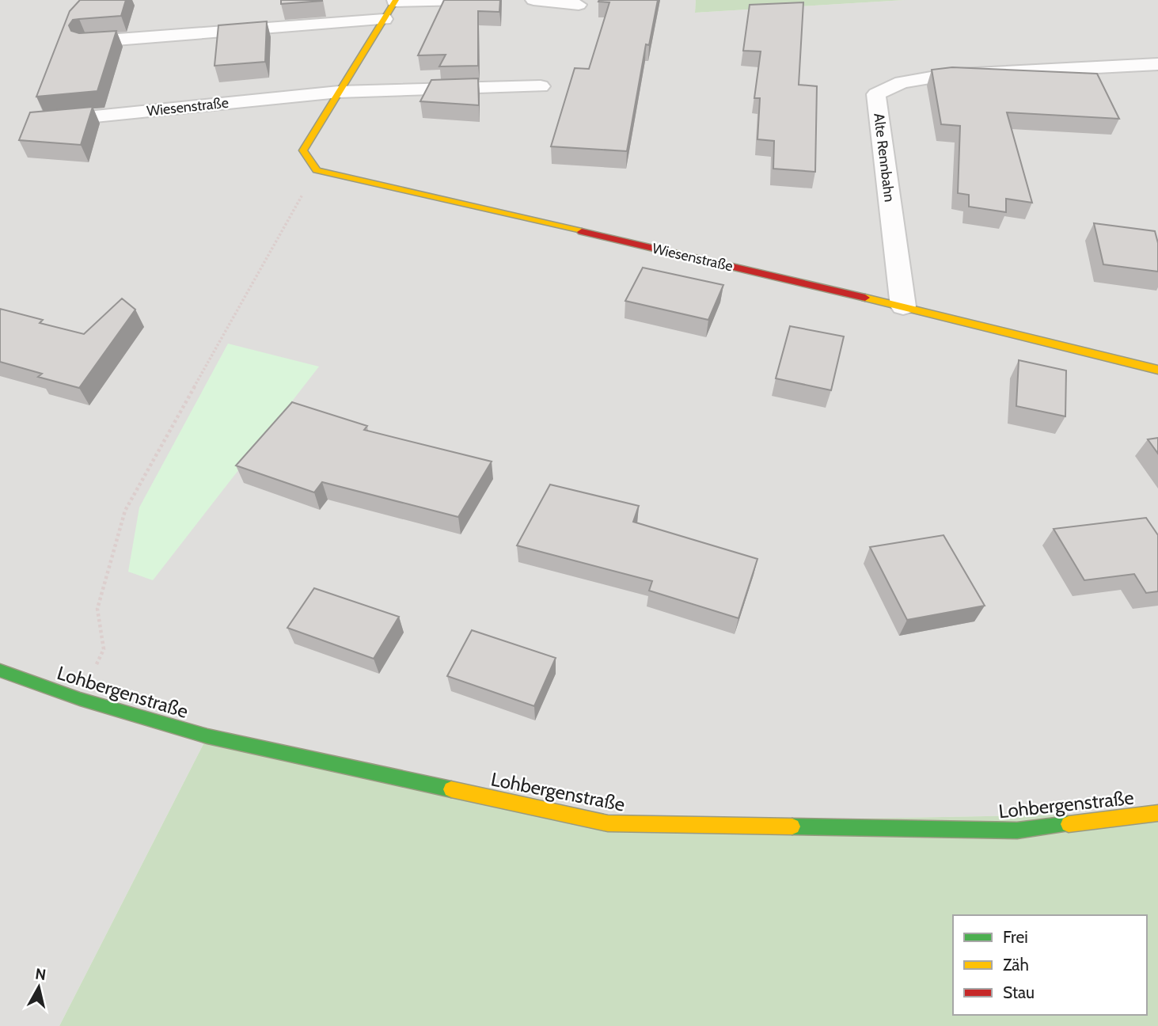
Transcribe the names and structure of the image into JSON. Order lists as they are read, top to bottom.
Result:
{
  "streets": {
    "street": ["Wiesenstraße", "Alte Rennbahn", "Lohbergenstraße"]
  },
  "crossings": [
    ["Wiesenstraße", "Alte Rennbahn"]
  ],
  "legend": ["Frei", "Zäh", "Stau"],
  "north": "top"
}
